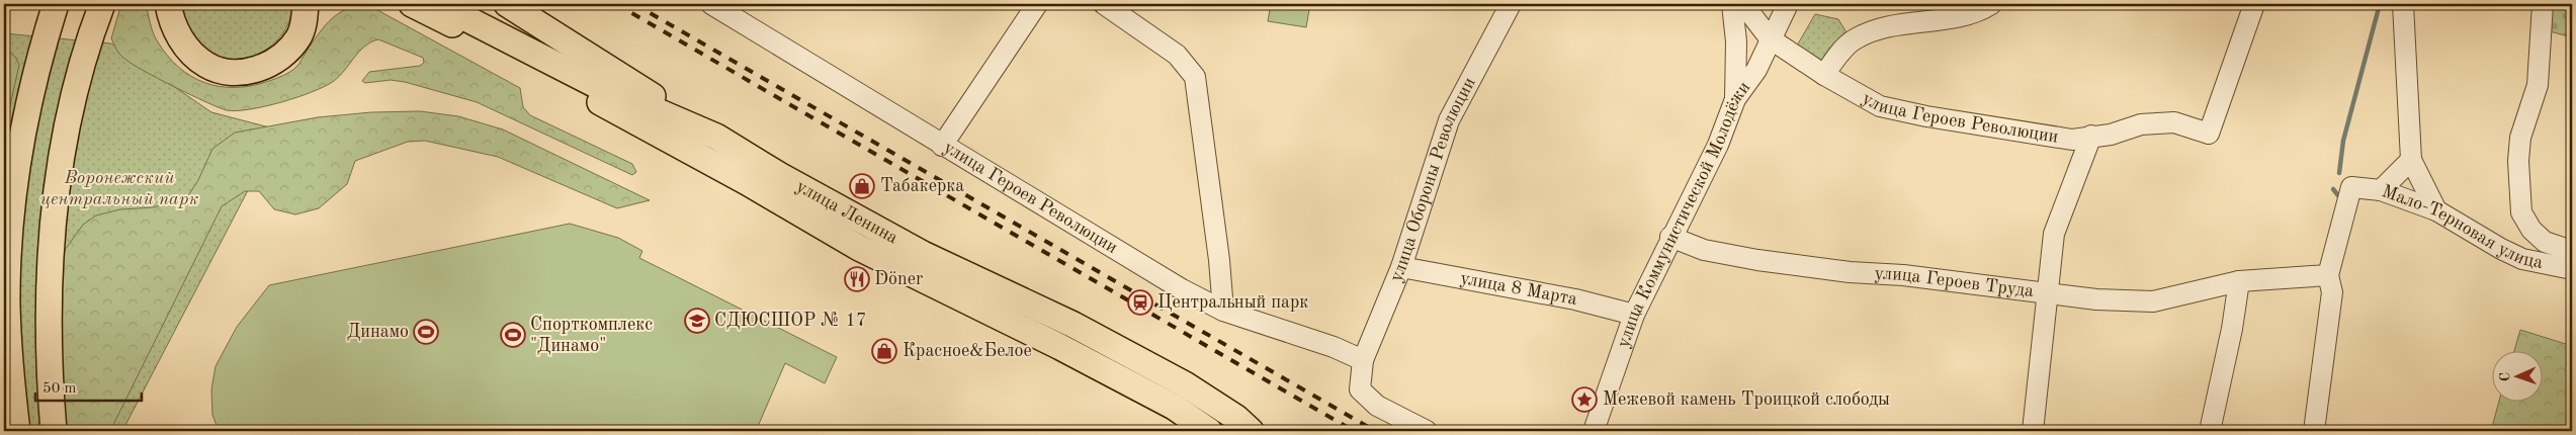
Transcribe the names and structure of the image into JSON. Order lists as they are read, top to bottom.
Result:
{
  "streets": {
    "main road": ["улица Ленина"],
    "street": [
      "улица Героев Революции",
      "улица Обороны Революции",
      "улица Коммунистической Молодёжи",
      "Мало-Терновая улица",
      "улица Героев Труда",
      "улица 8 Марта"
    ]
  },
  "crossings": [
    ["улица Героев Революции", "улица Обороны Революции"],
    ["улица Героев Революции", "улица Коммунистической Молодёжи"],
    ["улица Обороны Революции", "улица 8 Марта"],
    ["улица Коммунистической Молодёжи", "улица Героев Труда"],
    ["улица Коммунистической Молодёжи", "улица 8 Марта"],
    ["Мало-Терновая улица", "улица Героев Труда"]
  ],
  "parks": ["Воронежский центральный парк"],
  "places": {
    "shop": ["Табакерка", "Красное&Белое"],
    "restaurant": ["Döner"],
    "station": ["Центральный парк"],
    "school or university": ["СДЮСШОР № 17"],
    "sports": ["Динамо", "Спорткомплекс \"Динамо\""],
    "place": ["Межевой камень Троицкой слободы"]
  },
  "scale_bar": "50 m",
  "north": "left"
}
